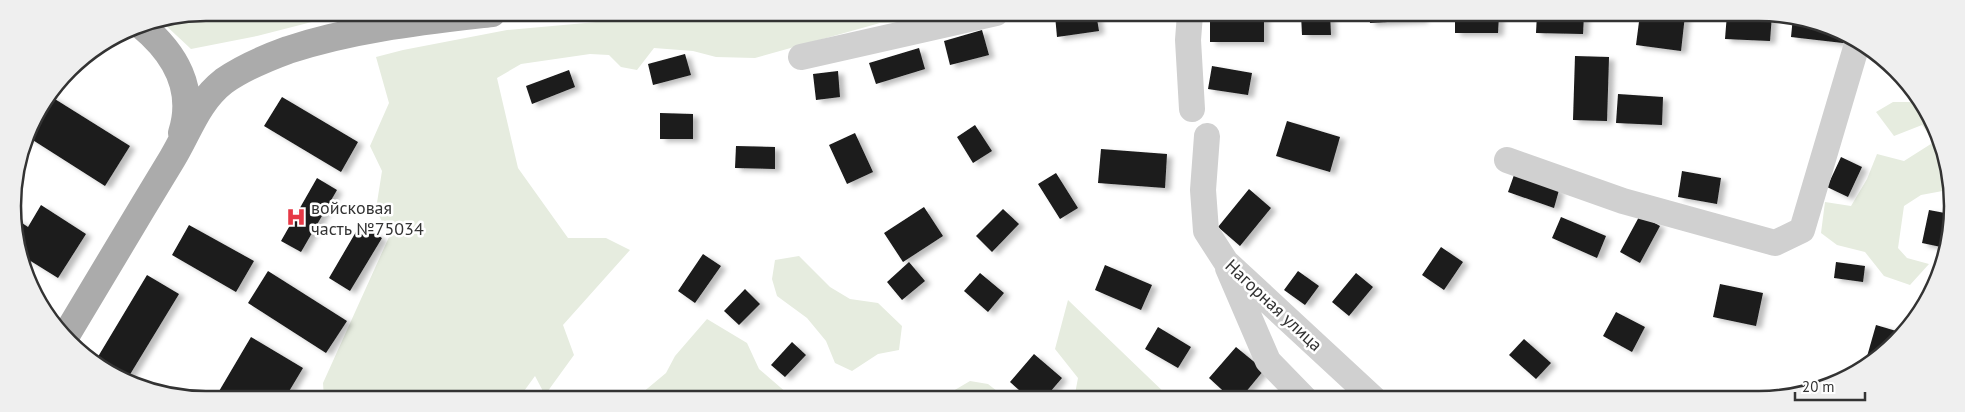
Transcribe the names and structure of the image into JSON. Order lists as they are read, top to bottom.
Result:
{
  "streets": {
    "street": ["Нагорная улица"]
  },
  "places": {
    "hospital": ["войсковая часть №75034"]
  },
  "scale_bar": "20 m"
}
